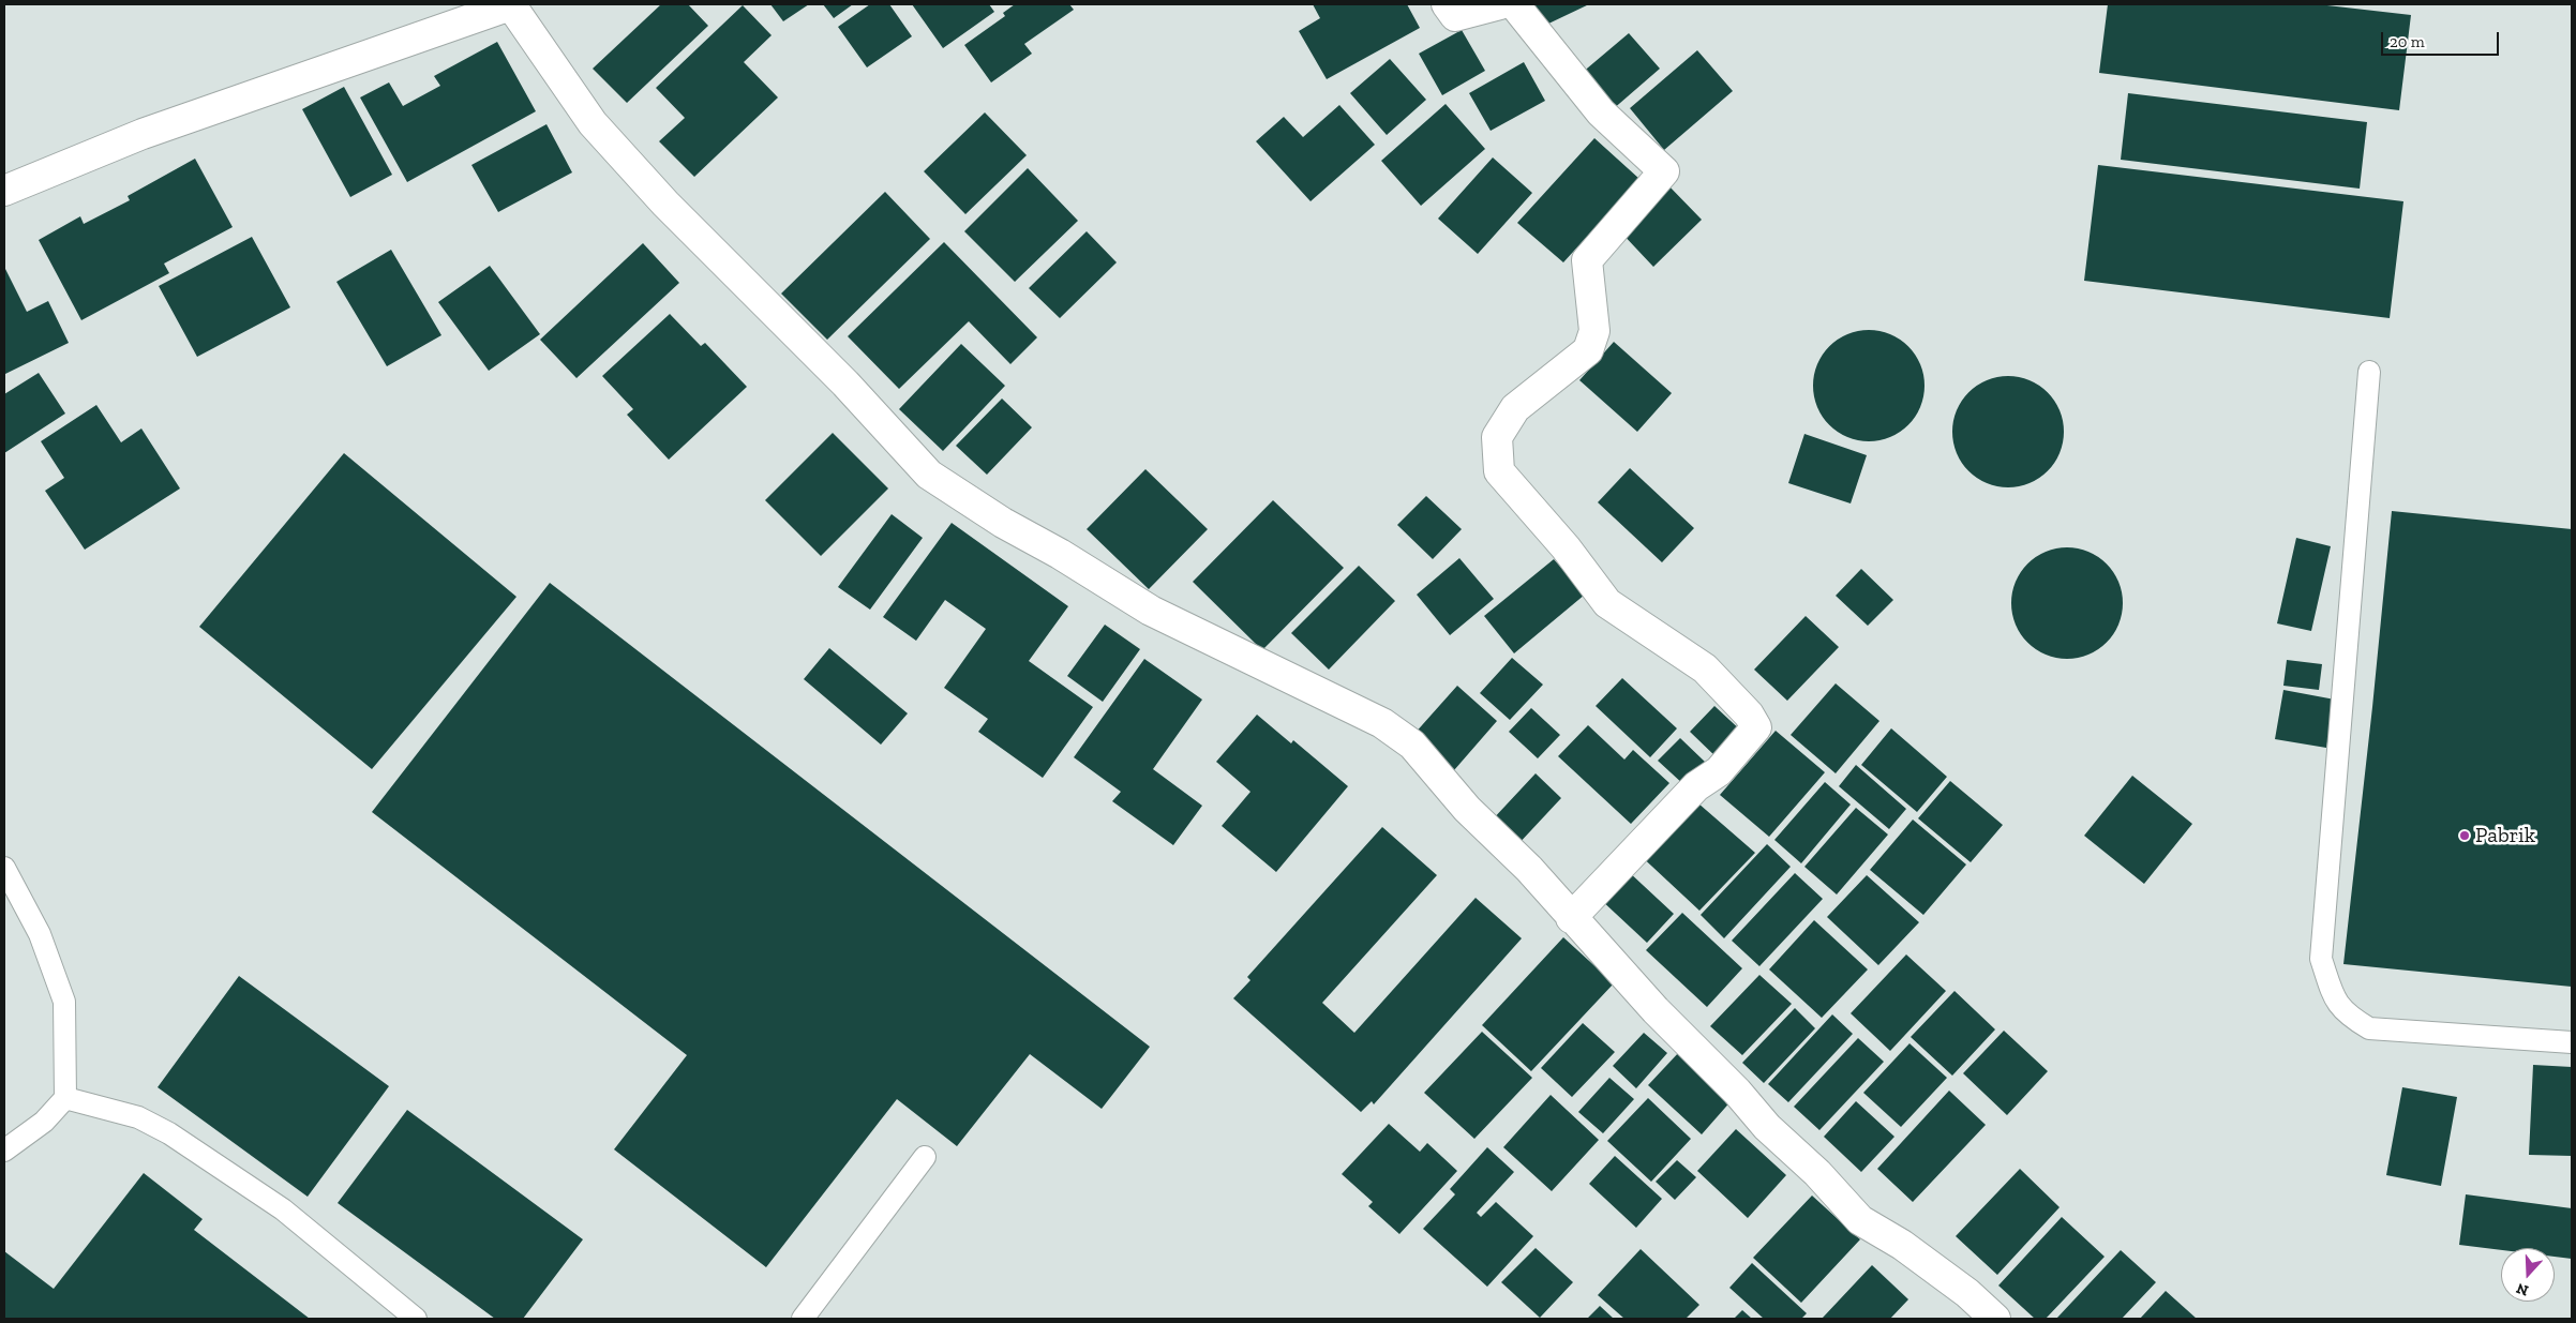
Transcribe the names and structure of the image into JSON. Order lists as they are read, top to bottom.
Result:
{
  "places": ["Pabrik"],
  "scale_bar": "20 m",
  "north": "bottom"
}
